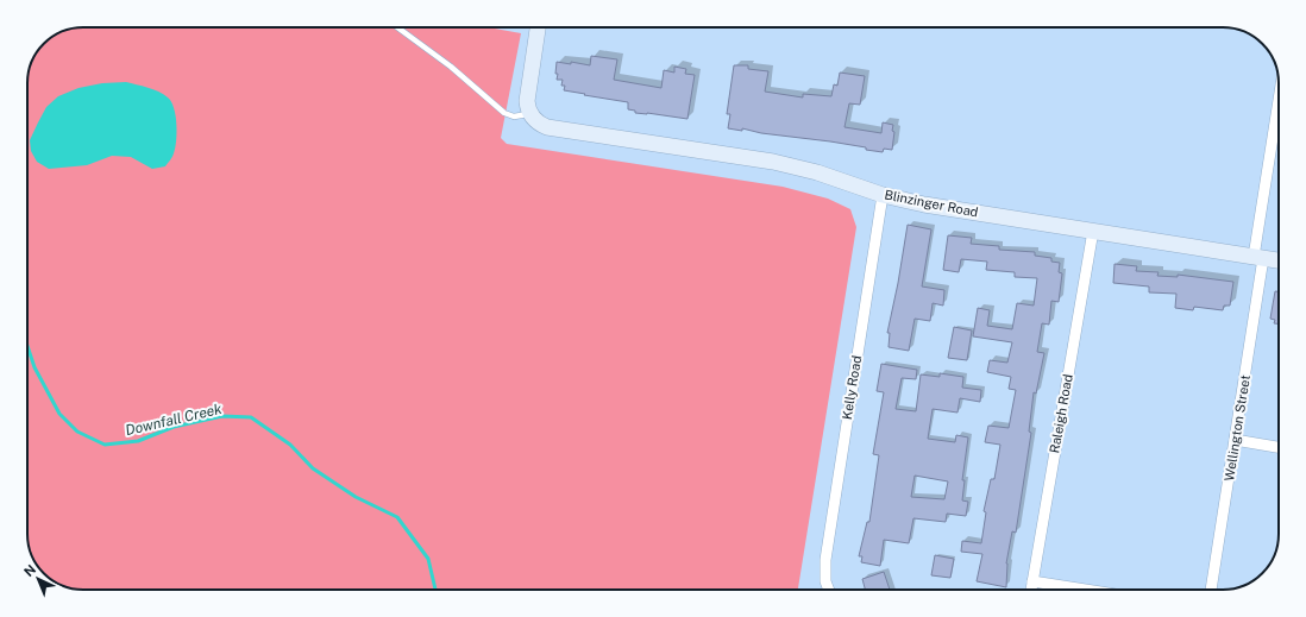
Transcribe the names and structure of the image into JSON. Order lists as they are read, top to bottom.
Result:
{
  "streets": {
    "street": [
      "Blinzinger Road",
      "Kelly Road",
      "Raleigh Road",
      "Wellington Street"
    ]
  },
  "crossings": [
    ["Blinzinger Road", "Kelly Road"],
    ["Blinzinger Road", "Raleigh Road"],
    ["Blinzinger Road", "Wellington Street"]
  ],
  "water": ["Downfall Creek"],
  "north": "top left"
}
